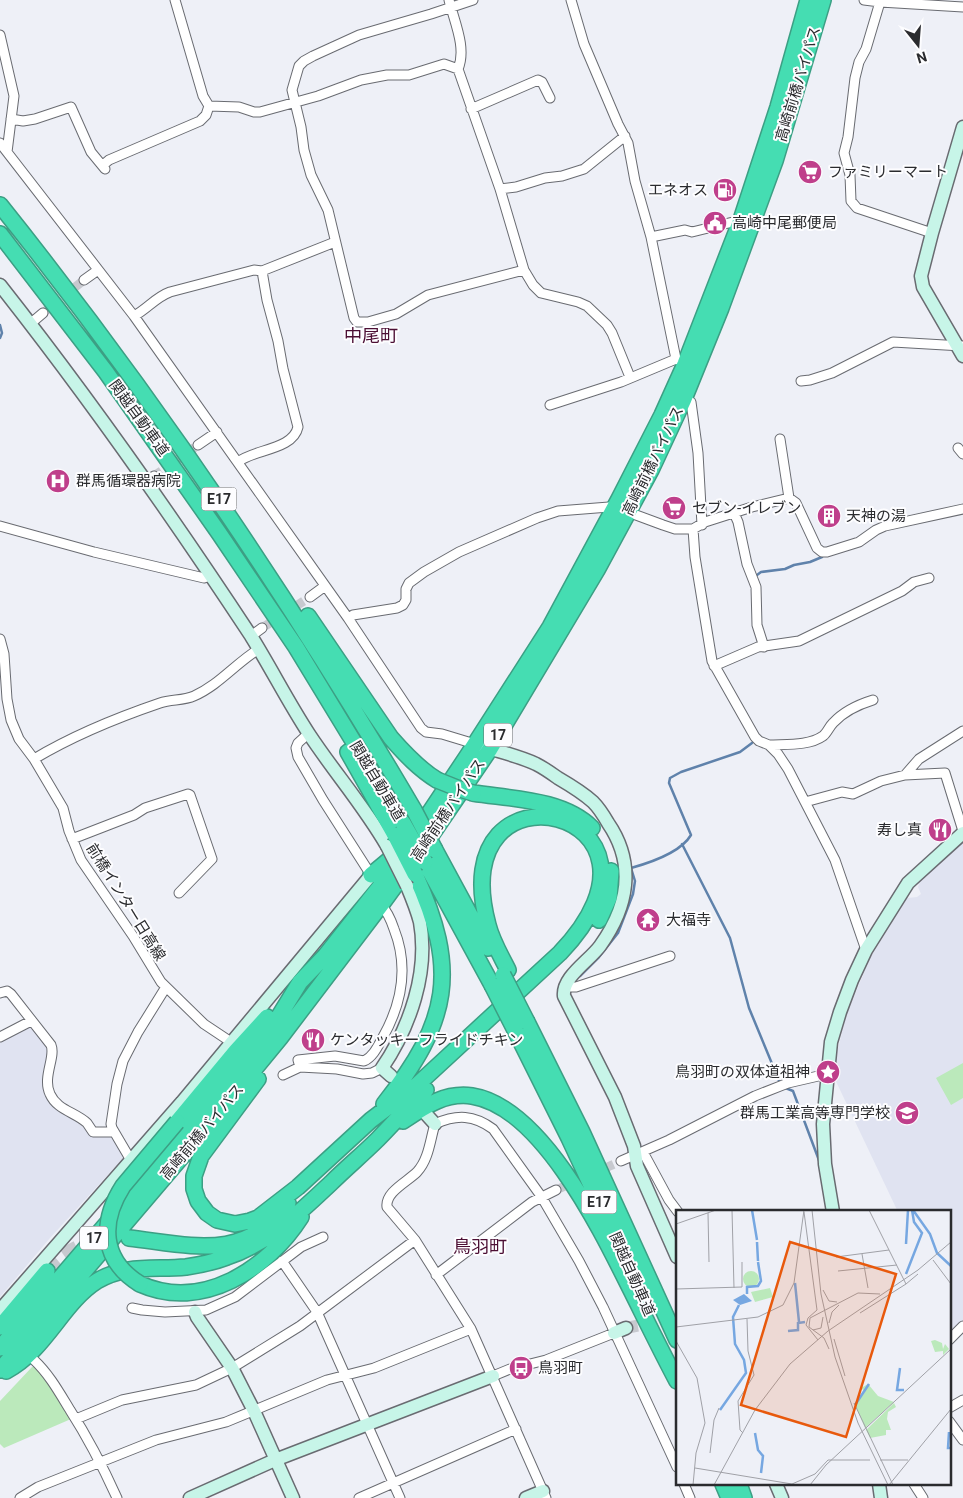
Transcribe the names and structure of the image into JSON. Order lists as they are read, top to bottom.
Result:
{
  "streets": {
    "highway": [
      "高崎前橋バイパス",
      "関越自動車道",
      "E17",
      "17"
    ],
    "street": ["前橋インター日高線"]
  },
  "districts": ["中尾町", "鳥羽町"],
  "places": {
    "supermarket": ["ファミリーマート", "セブン-イレブン"],
    "fuel station": ["エネオス"],
    "public building": ["高崎中尾郵便局"],
    "hospital": ["群馬循環器病院"],
    "building": ["天神の湯"],
    "restaurant": ["寿し真", "ケンタッキーフライドチキン"],
    "temple": ["大福寺"],
    "place": ["鳥羽町の双体道祖神"],
    "school or university": ["群馬工業高等専門学校"],
    "bus stop": ["鳥羽町"]
  },
  "north": "bottom"
}
